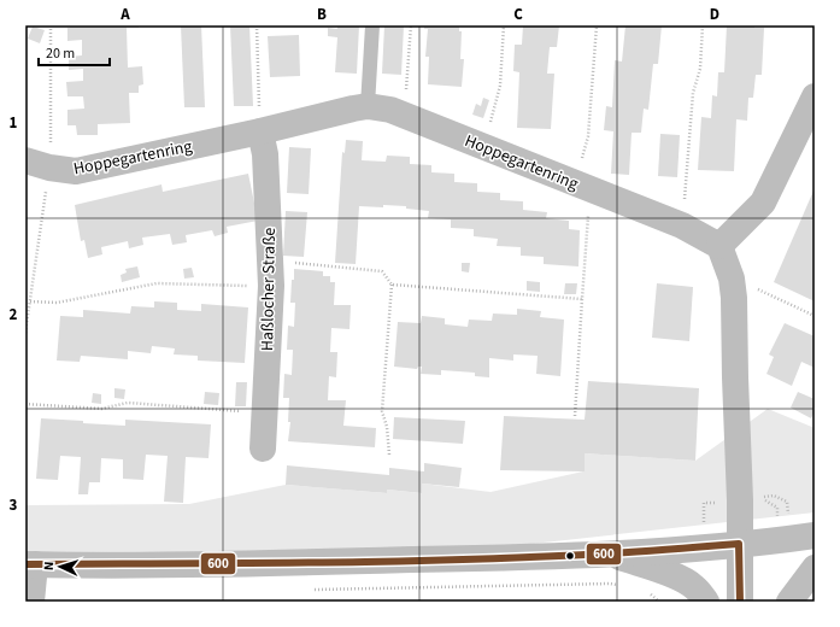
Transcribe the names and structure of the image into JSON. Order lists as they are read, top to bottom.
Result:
{
  "streets": {
    "street": ["Hoppegartenring", "Haßlocher Straße"]
  },
  "crossings": [
    ["Hoppegartenring", "Haßlocher Straße"]
  ],
  "lines": ["transit line 600"],
  "scale_bar": "20 m",
  "north": "left",
  "grid": {
    "columns": [
      "A",
      "B",
      "C",
      "D"
    ],
    "rows": ["1", "2", "3"]
  }
}
